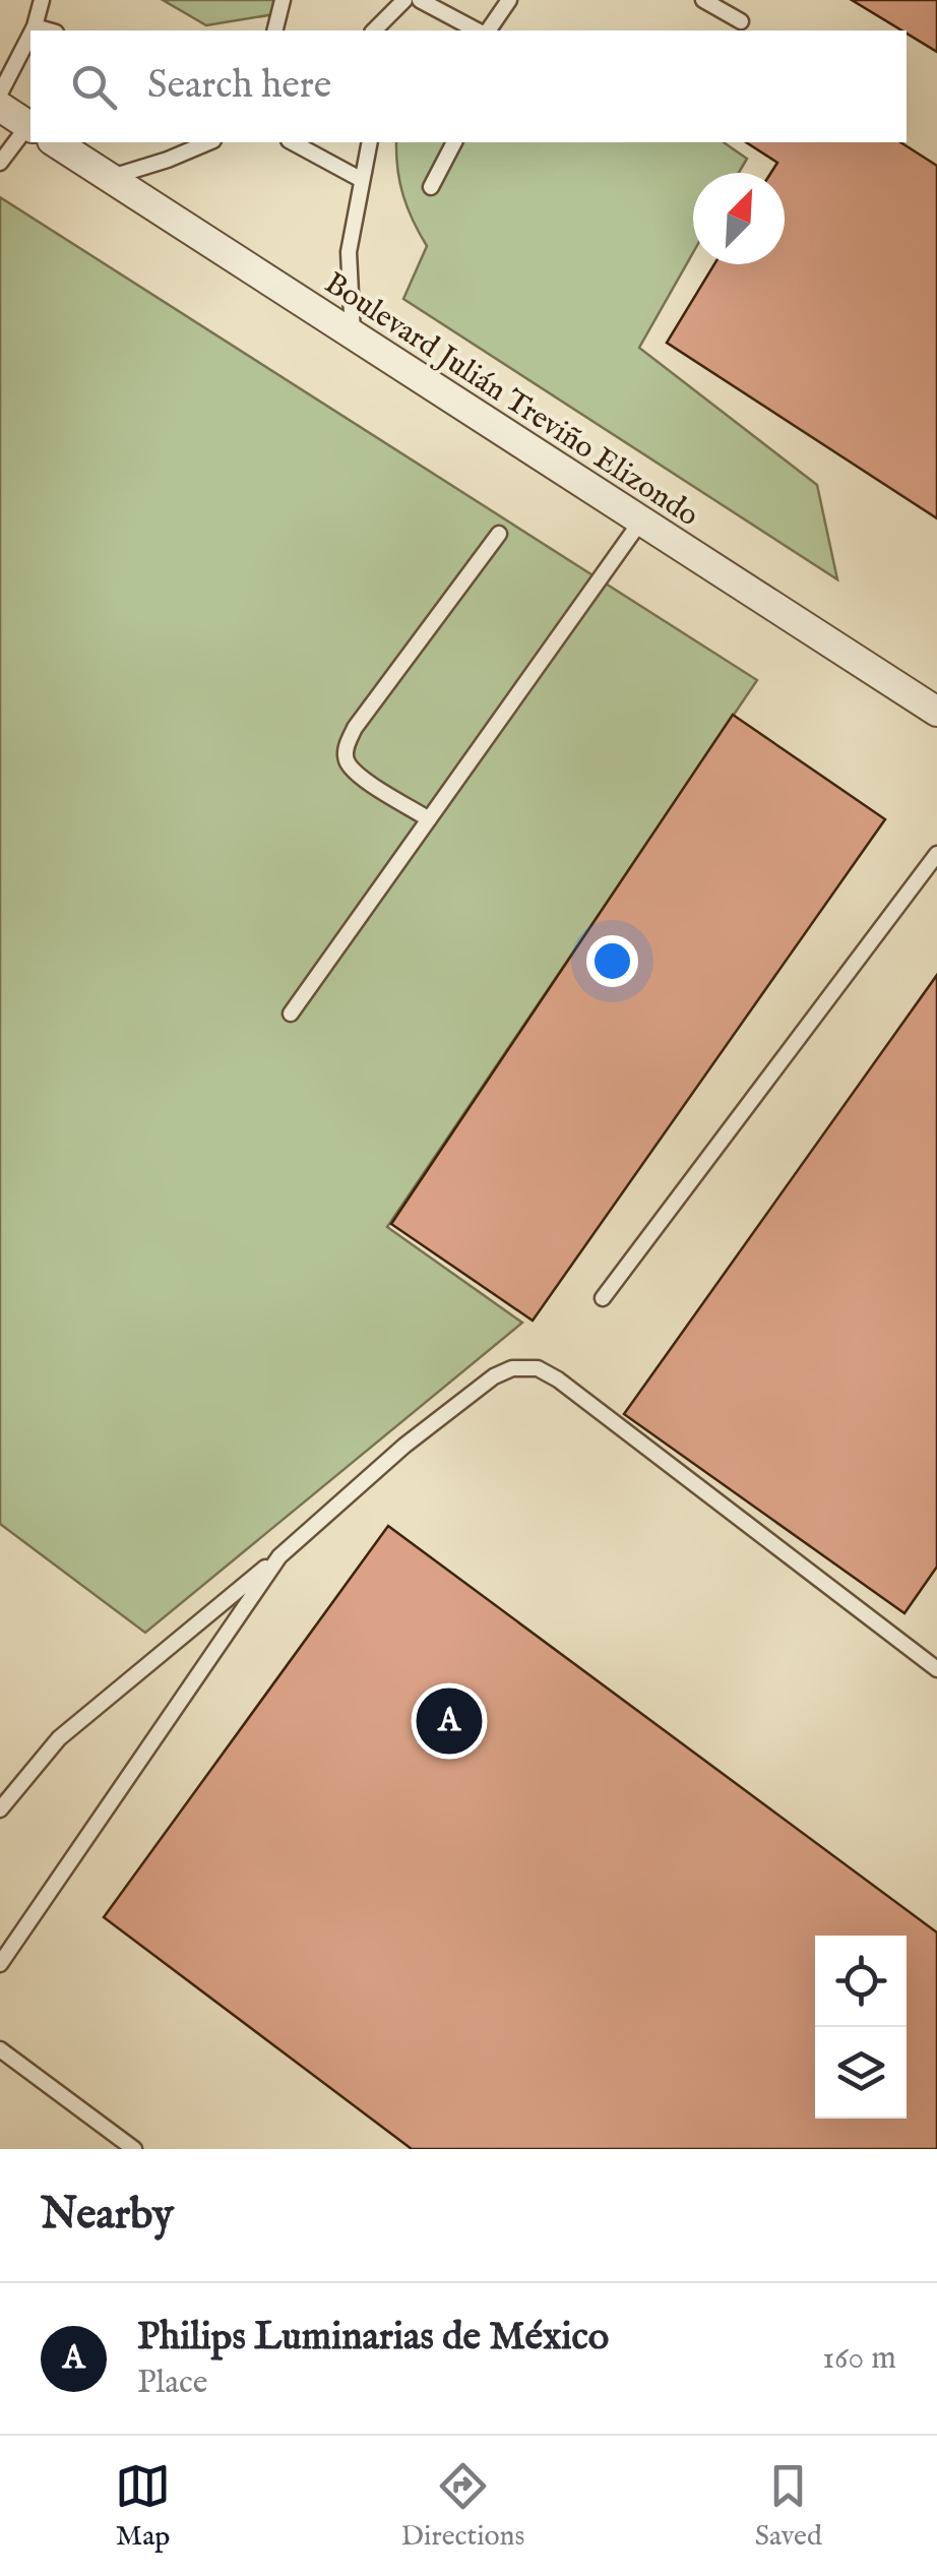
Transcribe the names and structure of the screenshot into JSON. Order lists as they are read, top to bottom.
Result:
{
  "streets": {
    "street": ["Boulevard Julián Treviño Elizondo"]
  },
  "north": "top right",
  "page": {
    "search": "Search here",
    "pins": "A",
    "heading": "Nearby",
    "list": [
      {
        "mark": "A",
        "name": "Philips Luminarias de México",
        "note": "Place",
        "value": "160 m"
      }
    ],
    "nav": ["Map", "Directions", "Saved"]
  }
}
